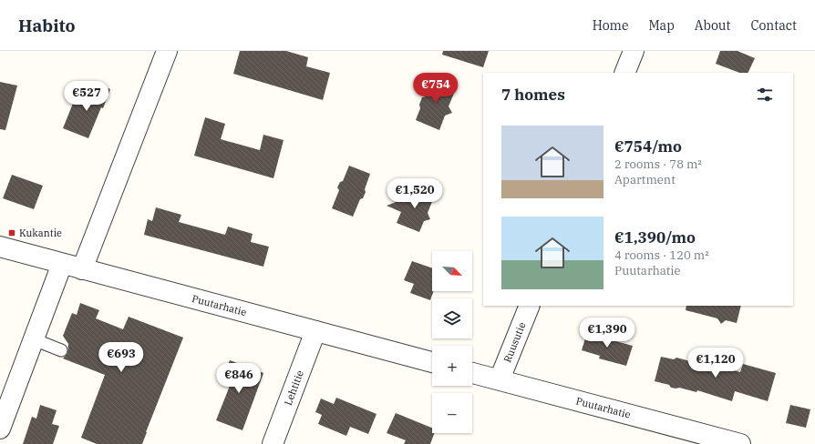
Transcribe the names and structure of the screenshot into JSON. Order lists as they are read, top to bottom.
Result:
{
  "streets": {
    "street": ["Puutarhatie", "Ruusutie", "Lehtitie"]
  },
  "crossings": [
    ["Puutarhatie", "Ruusutie"],
    ["Puutarhatie", "Lehtitie"]
  ],
  "places": {
    "transit": ["Kukantie"]
  },
  "north": "bottom right",
  "page": {
    "header": "Habito",
    "nav": [
      "Home",
      "Map",
      "About",
      "Contact"
    ],
    "price": [
      "€754",
      "€527",
      "€1,520",
      "€1,390",
      "€693",
      "€1,120",
      "€846"
    ],
    "heading": "7 homes",
    "list": [
      {
        "name": "€754/mo",
        "note": "2 rooms · 78 m² · Apartment"
      },
      {
        "name": "€1,390/mo",
        "note": "4 rooms · 120 m² · Puutarhatie"
      }
    ],
    "map_buttons": ["+", "−"]
  }
}
